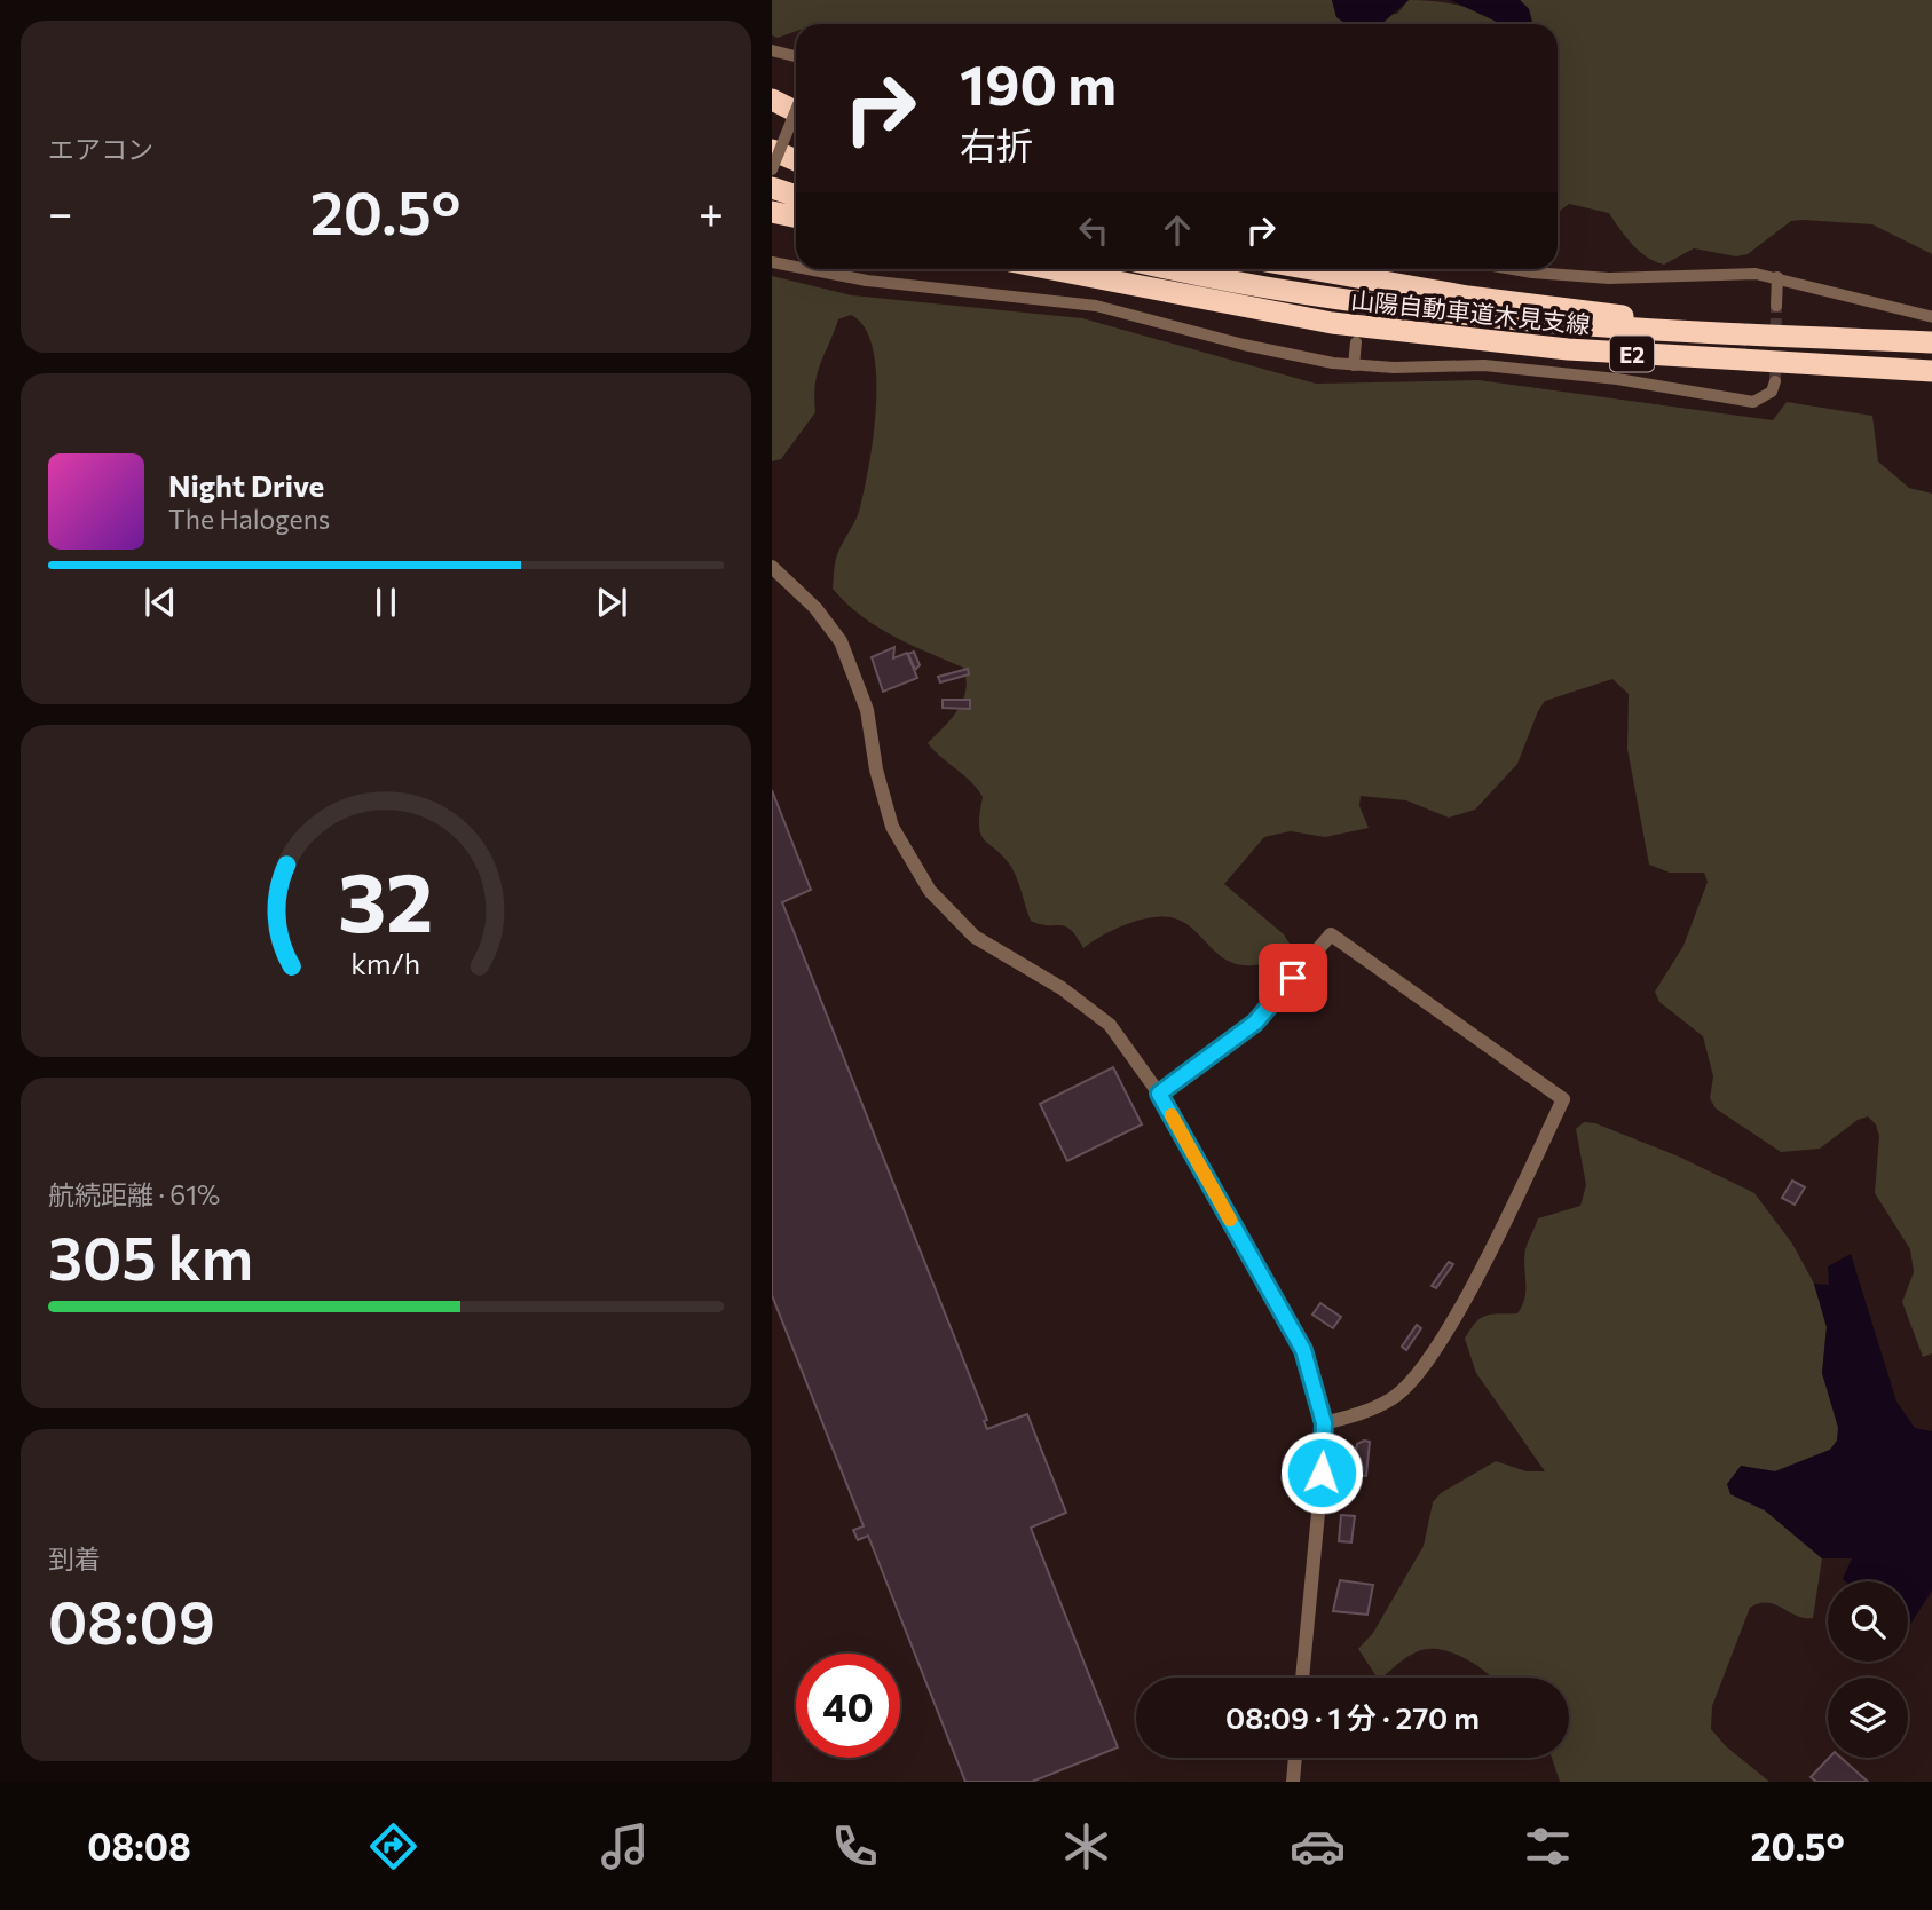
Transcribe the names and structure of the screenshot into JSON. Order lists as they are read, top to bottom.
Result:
{
  "streets": {
    "highway": ["山陽自動車道木見支線", "E2"]
  },
  "page": {
    "tile": [
      "エアコン",
      ["航続距離 · 61%", "305 km"],
      ["到着", "08:09"]
    ],
    "turn": ["190 m", "右折"],
    "heat": ["−", "20.5°", "+"],
    "song": ["Night Drive", "The Halogens"],
    "limit": "40",
    "trip": "08:09 · 1 分 · 270 m",
    "tabs": ["08:08", "20.5°"],
    "gauge": ["32", "km/h"]
  }
}
